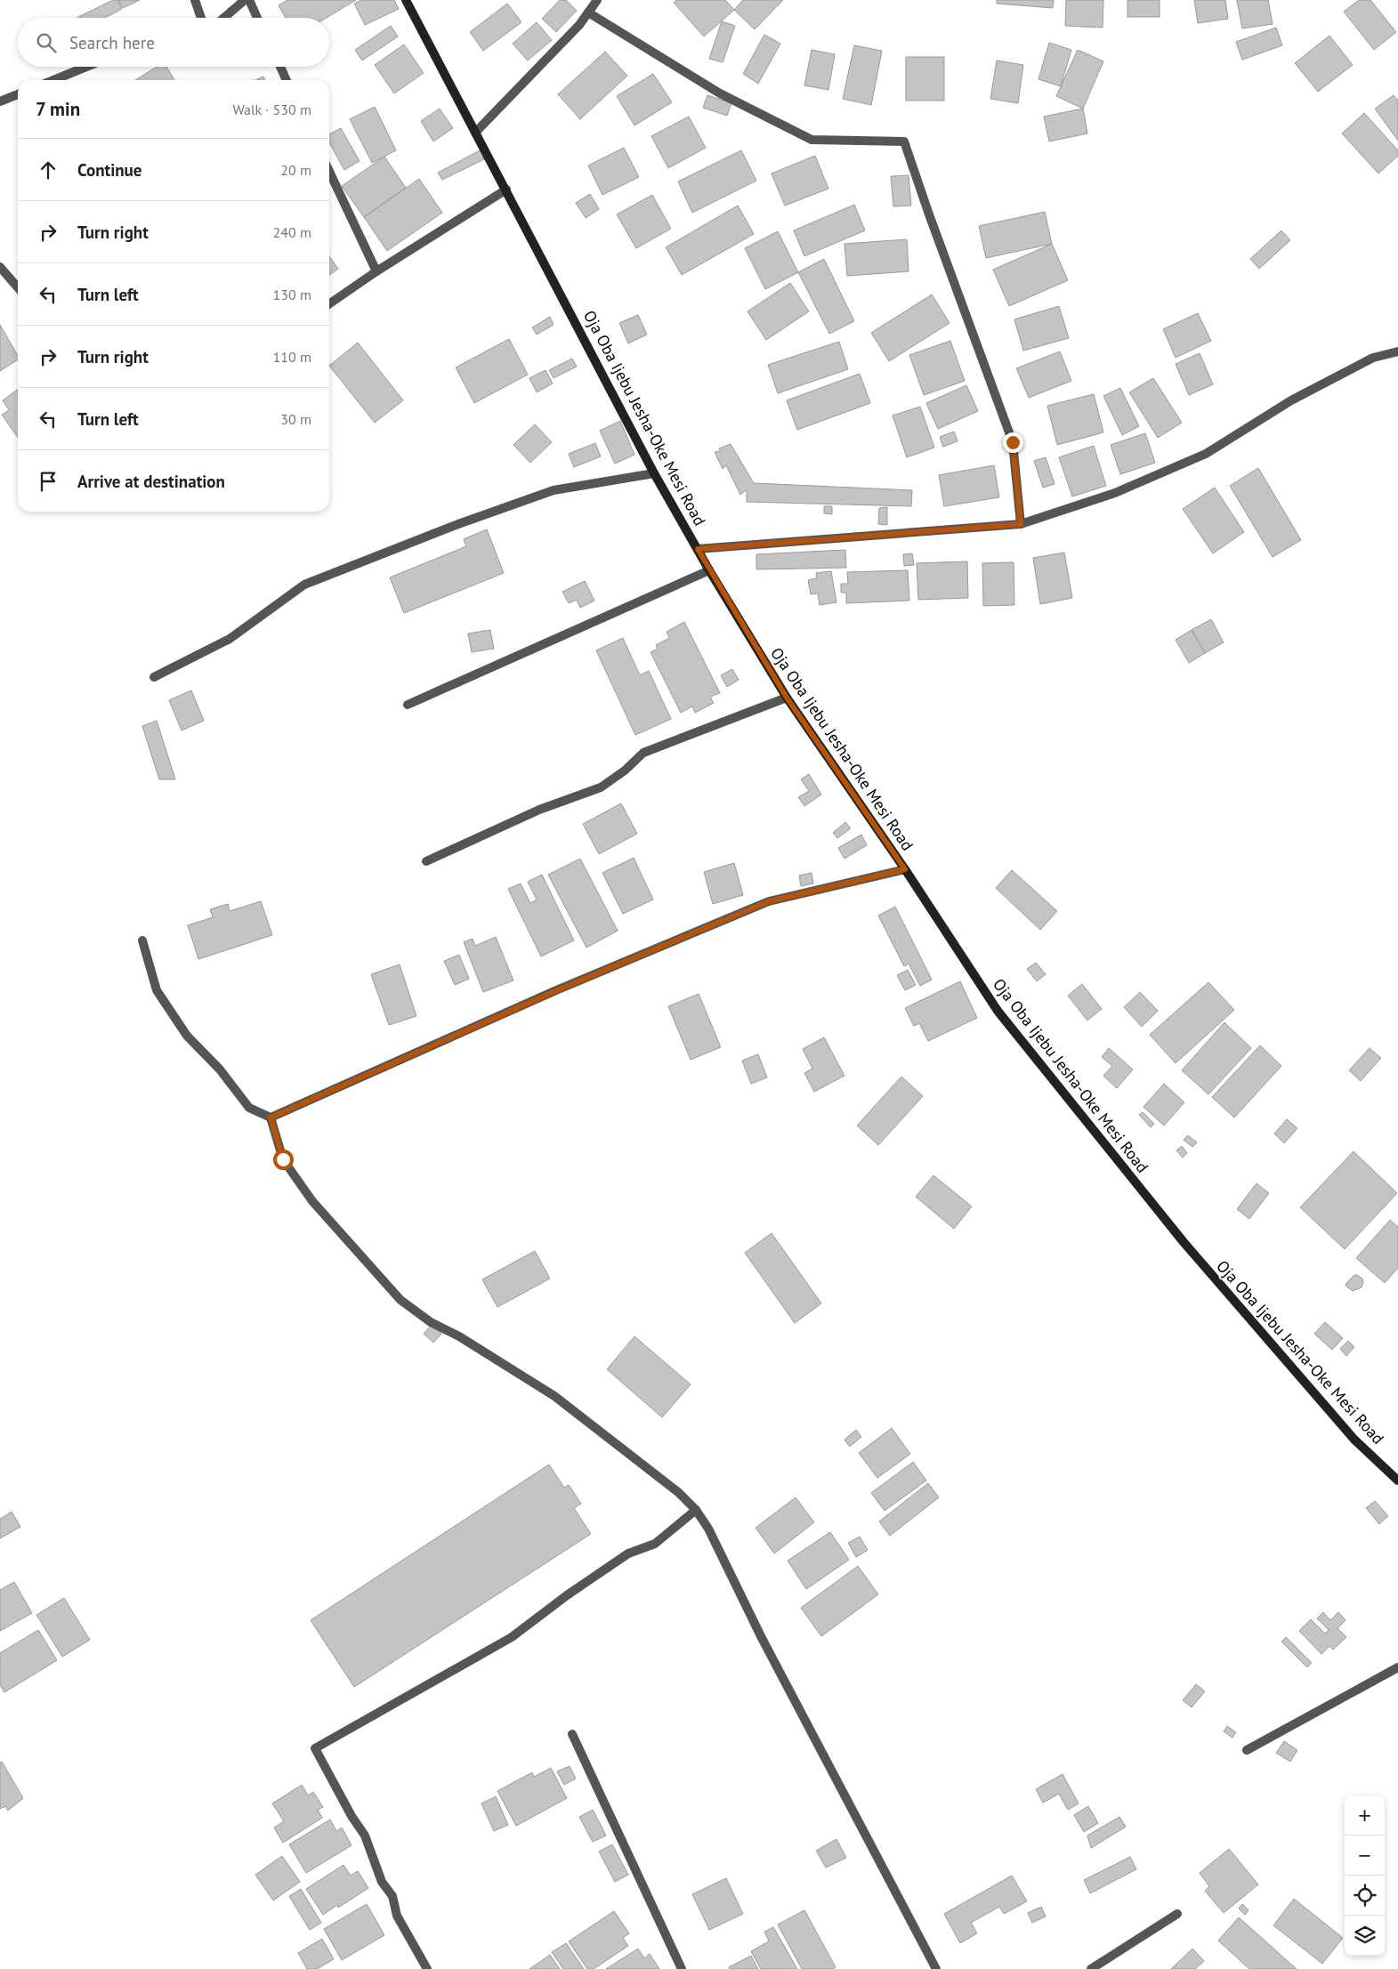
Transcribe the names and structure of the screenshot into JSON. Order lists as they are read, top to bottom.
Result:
{
  "streets": {
    "main road": ["Oja Oba Ijebu Jesha-Oke Mesi Road"]
  },
  "page": {
    "search": "Search here",
    "heading": ["7 min", "Walk · 530 m"],
    "list": [
      ["Continue", "20 m"],
      ["Turn right", "240 m"],
      ["Turn left", "130 m"],
      ["Turn right", "110 m"],
      ["Turn left", "30 m"],
      "Arrive at destination"
    ],
    "map_buttons": ["+", "−"]
  }
}
